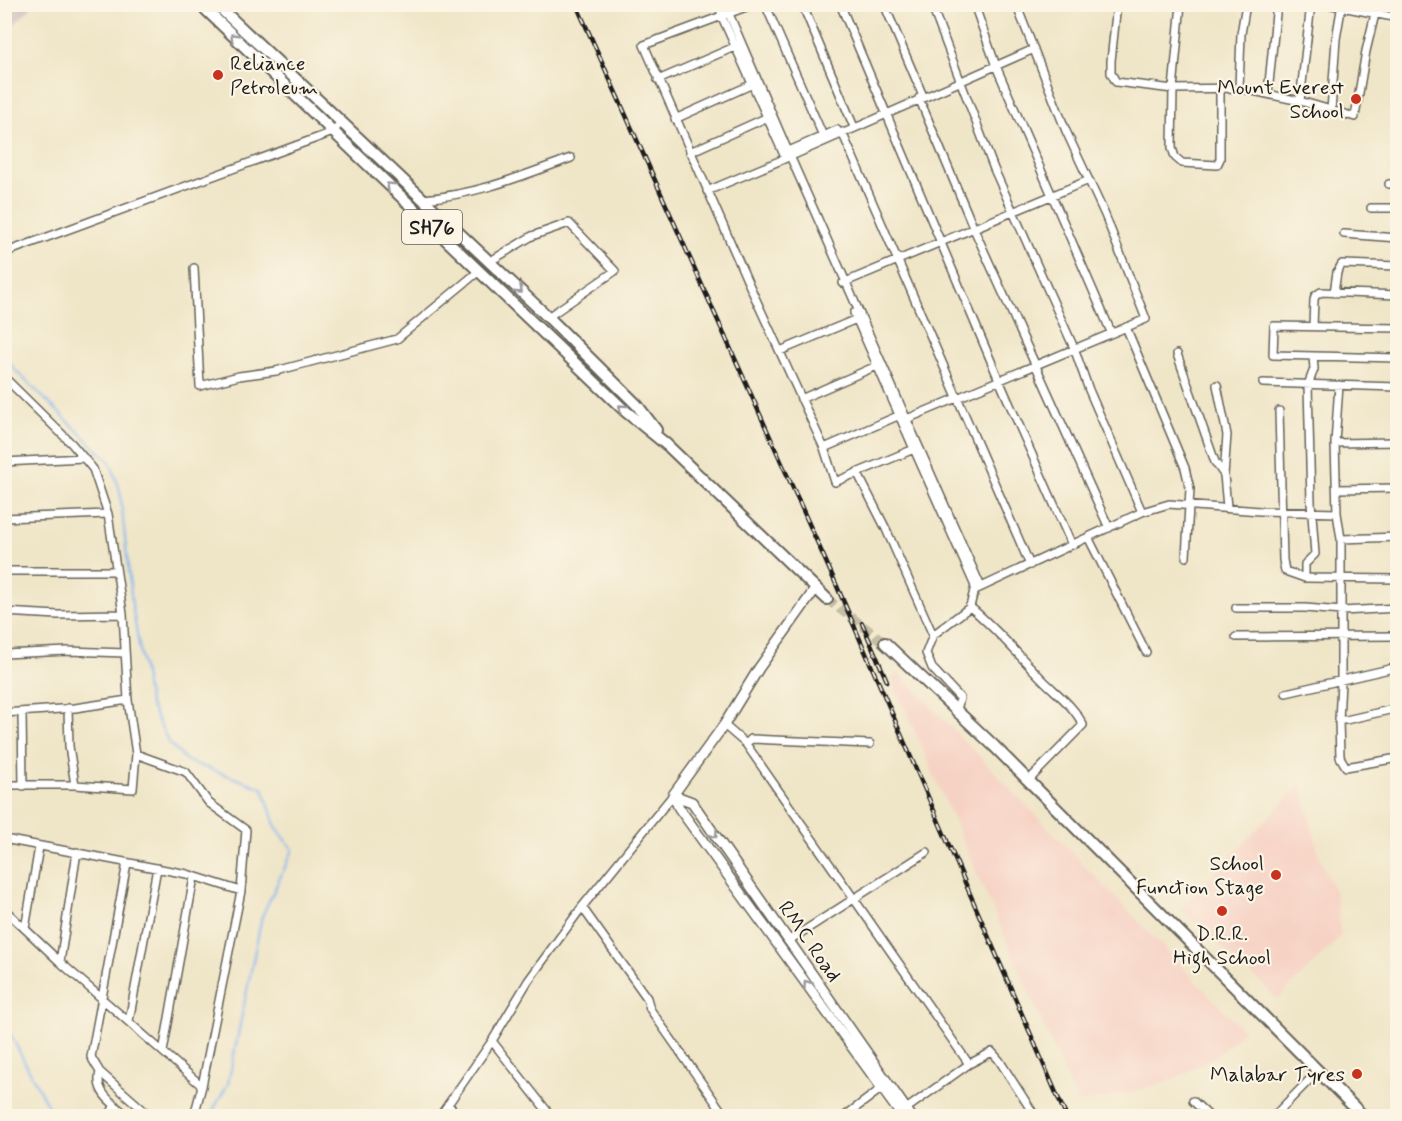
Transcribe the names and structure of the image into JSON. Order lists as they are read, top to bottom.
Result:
{
  "streets": {
    "main road": ["SH76"],
    "street": ["RMC Road"]
  },
  "places": [
    "Reliance Petroleum",
    "Mount Everest School",
    "School Function Stage",
    "D.R.R. High School",
    "Malabar Tyres"
  ]
}
